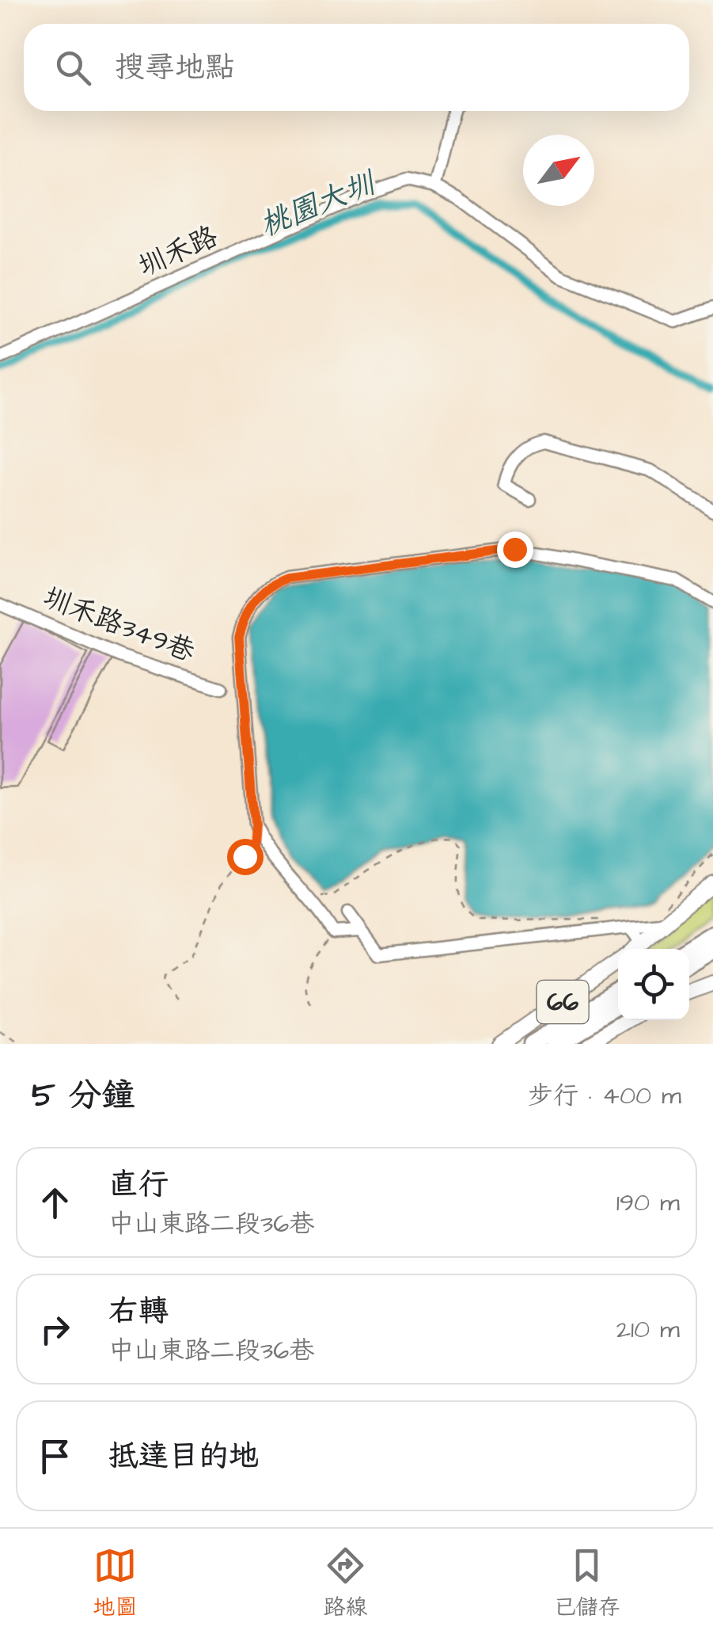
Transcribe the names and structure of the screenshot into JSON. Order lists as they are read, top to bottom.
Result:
{
  "streets": {
    "highway": ["66"],
    "street": ["圳禾路", "圳禾路349巷"]
  },
  "water": ["桃園大圳"],
  "north": "top right",
  "page": {
    "search": "搜尋地點",
    "heading": ["5 分鐘", "步行 · 400 m"],
    "list": [
      ["直行", "中山東路二段36巷", "190 m"],
      ["右轉", "中山東路二段36巷", "210 m"],
      "抵達目的地"
    ],
    "nav": ["地圖", "路線", "已儲存"]
  }
}
